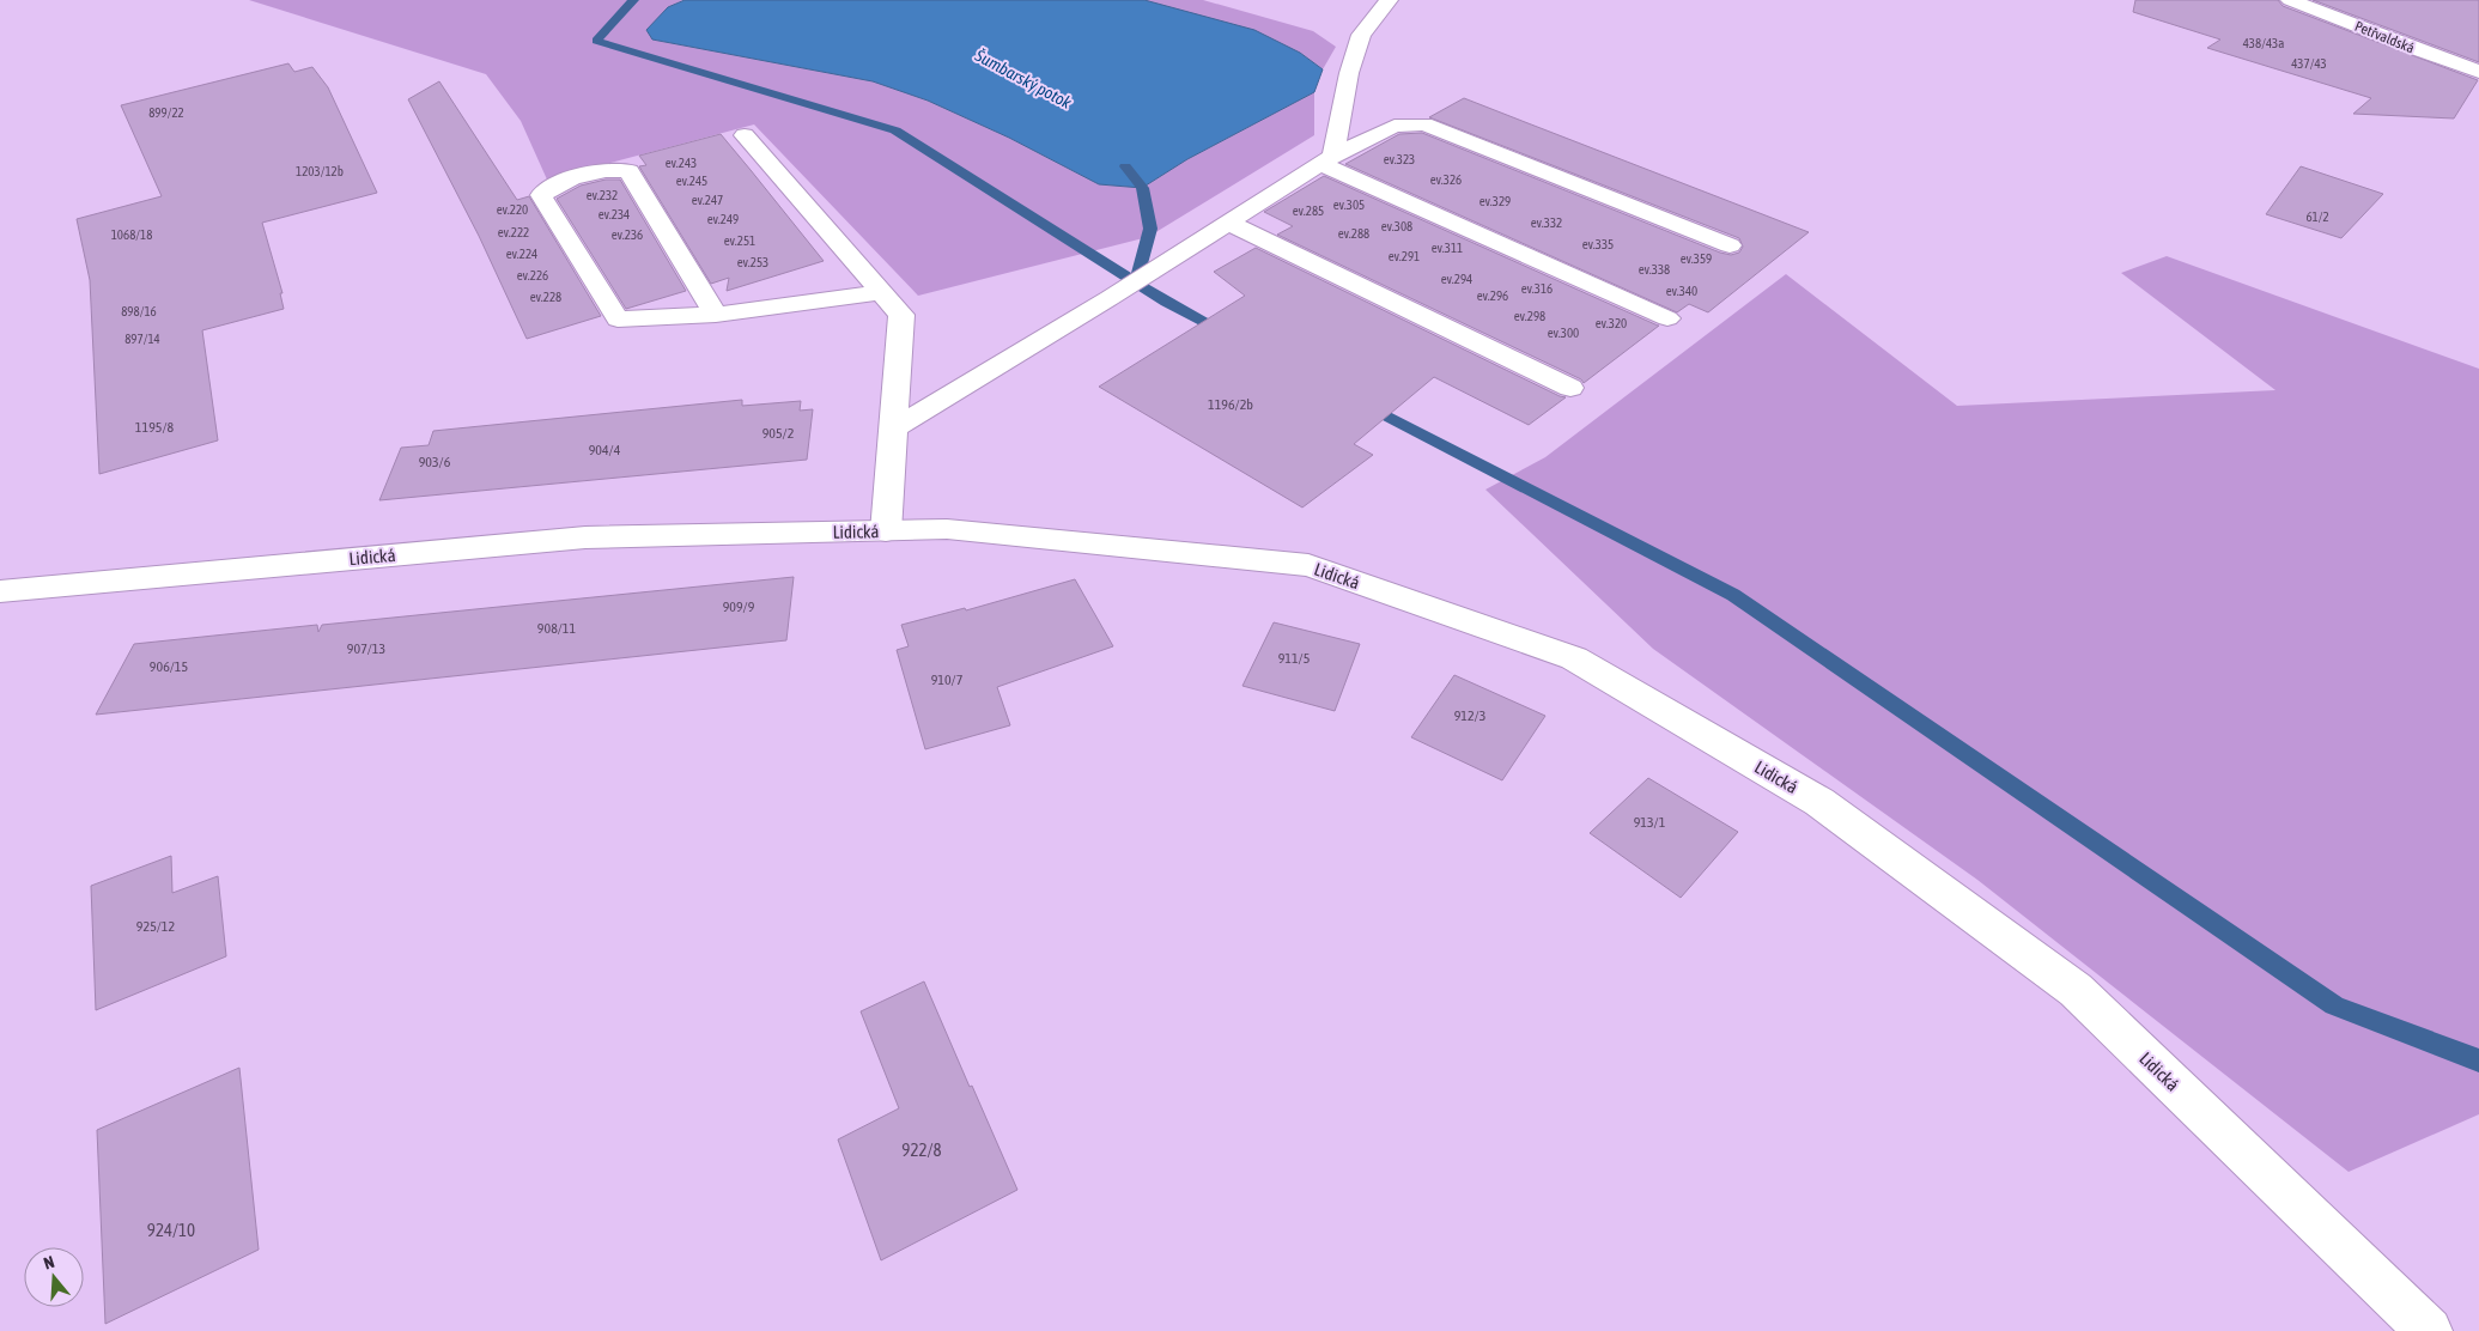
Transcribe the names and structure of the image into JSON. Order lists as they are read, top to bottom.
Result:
{
  "streets": {
    "street": ["Petřvaldská", "Lidická"]
  },
  "water": ["Šumbarský potok"],
  "house_numbers": [
    "438/43a",
    "437/43",
    "899/22",
    "ev.323",
    "ev.243",
    "1203/12b",
    "ev.326",
    "ev.245",
    "ev.232",
    "ev.247",
    "ev.329",
    "ev.305",
    "ev.220",
    "ev.285",
    "ev.234",
    "61/2",
    "ev.249",
    "ev.332",
    "ev.308",
    "ev.222",
    "ev.288",
    "1068/18",
    "ev.236",
    "ev.251",
    "ev.335",
    "ev.311",
    "ev.224",
    "ev.291",
    "ev.359",
    "ev.253",
    "ev.338",
    "ev.226",
    "ev.294",
    "ev.316",
    "ev.340",
    "ev.296",
    "ev.228",
    "898/16",
    "ev.298",
    "ev.320",
    "ev.300",
    "897/14",
    "1196/2b",
    "1195/8",
    "905/2",
    "904/4",
    "903/6",
    "909/9",
    "908/11",
    "907/13",
    "911/5",
    "906/15",
    "910/7",
    "912/3",
    "913/1",
    "925/12",
    "922/8",
    "924/10"
  ],
  "north": "top"
}
